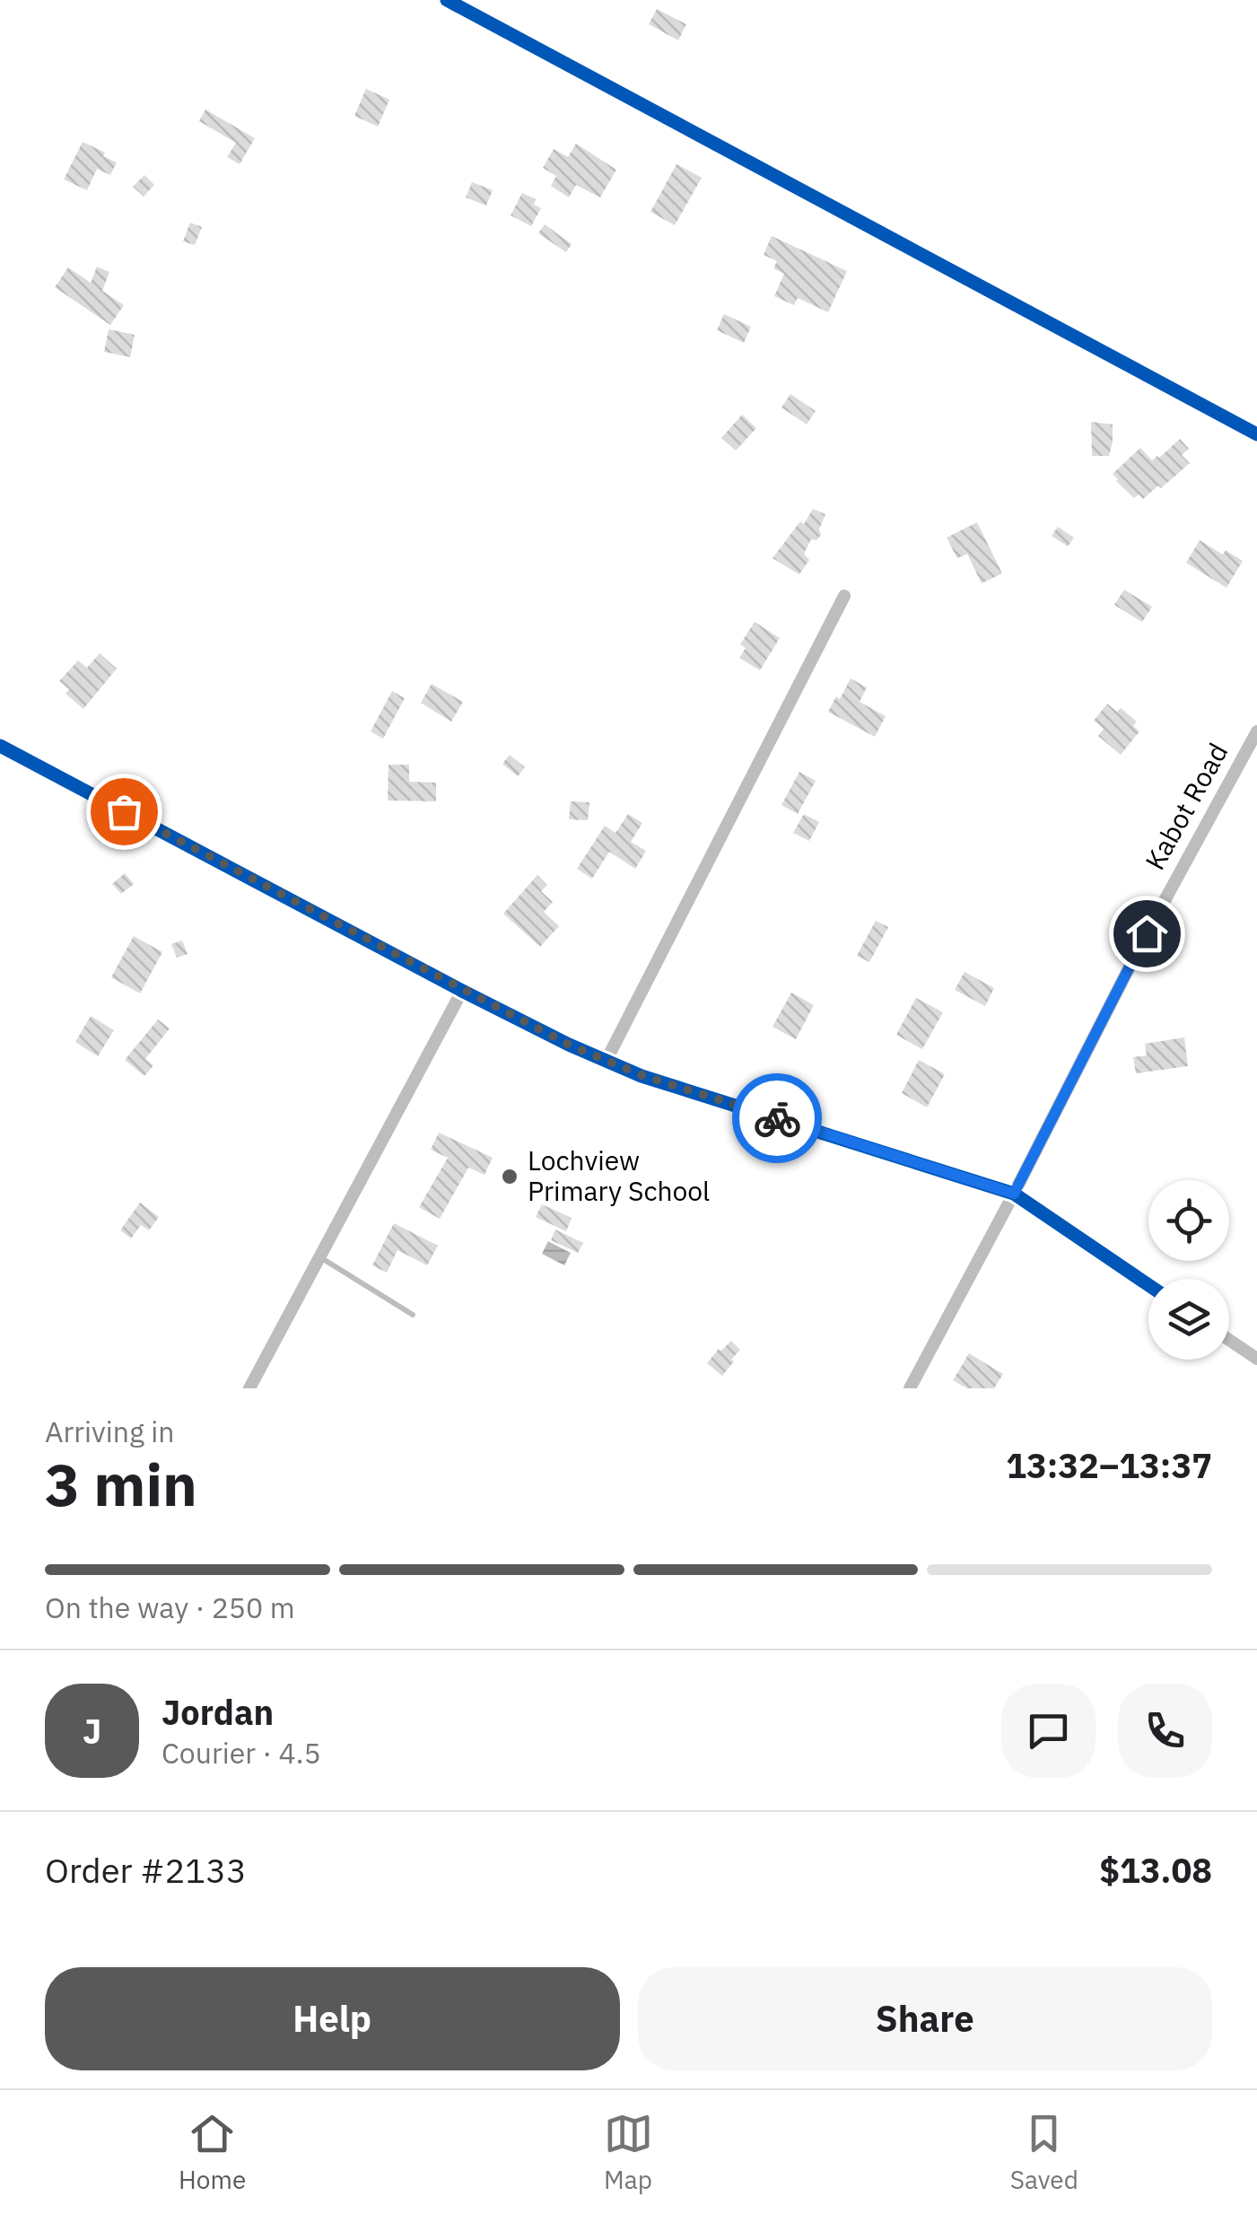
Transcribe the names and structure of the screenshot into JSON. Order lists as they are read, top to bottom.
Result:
{
  "streets": {
    "street": ["Kabot Road"]
  },
  "places": ["Lochview Primary School"],
  "page": {
    "heading": ["3 min", "Arriving in", "13:32–13:37"],
    "panel": [
      "Jordan",
      "Courier · 4.5",
      "Order #2133",
      "$13.08"
    ],
    "bar": "On the way · 250 m",
    "round": "J",
    "buttons": ["Help", "Share"],
    "tabs": ["Home", "Map", "Saved"]
  }
}
